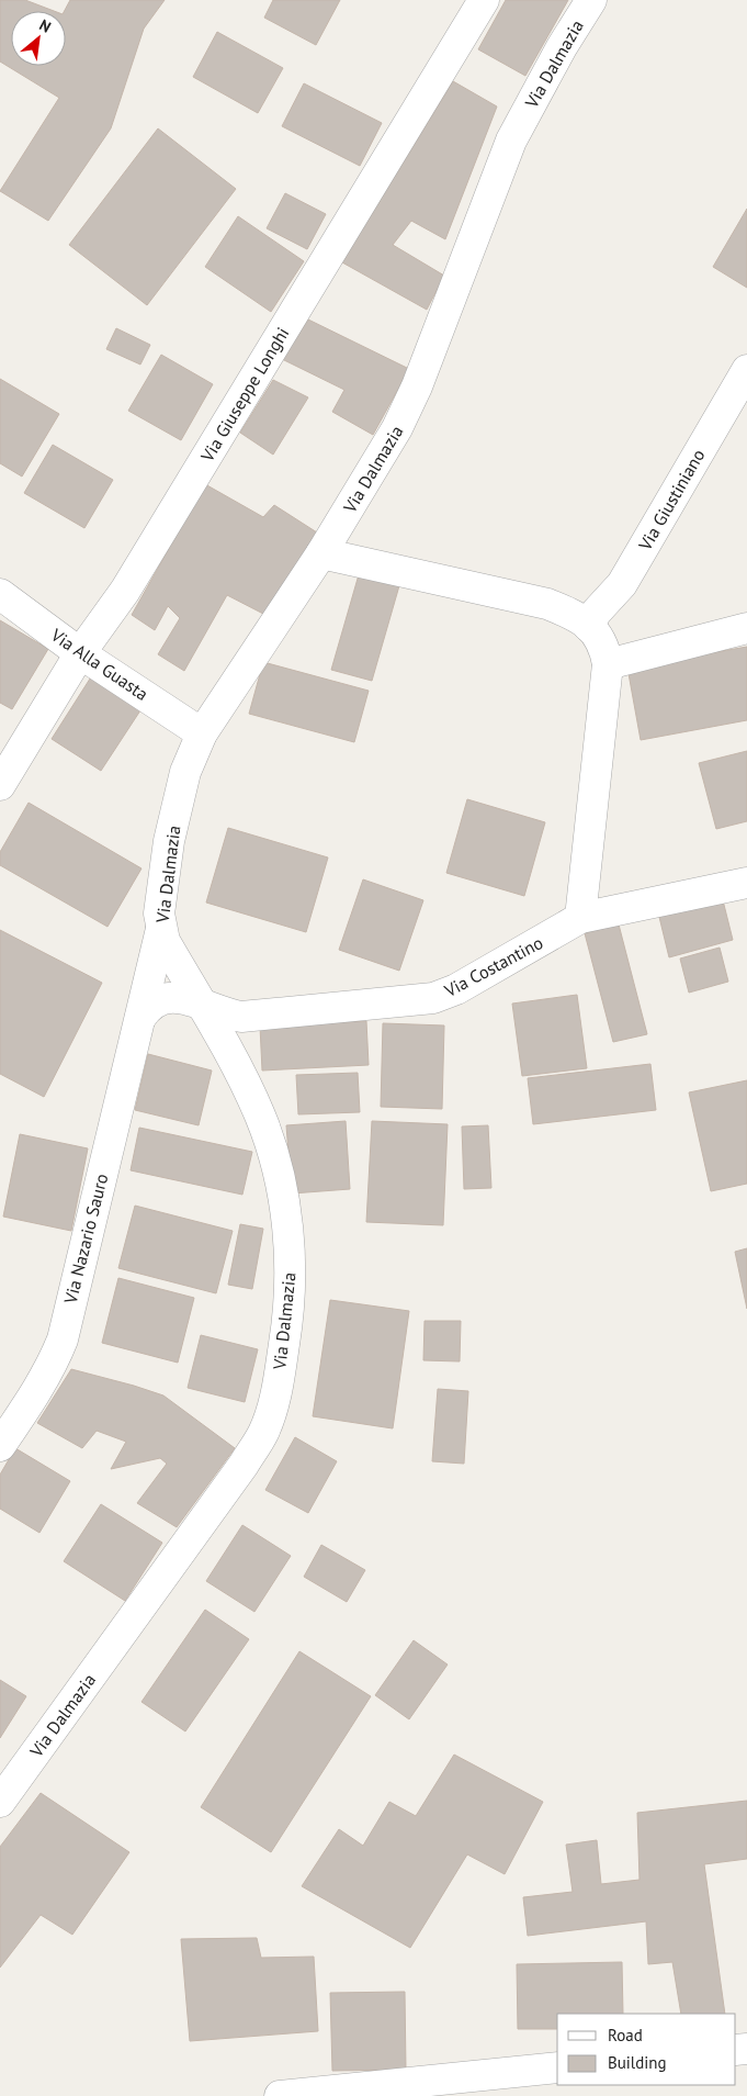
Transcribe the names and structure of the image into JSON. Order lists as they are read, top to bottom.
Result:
{
  "streets": {
    "street": [
      "Via Dalmazia",
      "Via Giuseppe Longhi",
      "Via Giustiniano",
      "Via Alla Guasta",
      "Via Costantino",
      "Via Nazario Sauro"
    ]
  },
  "crossings": [
    ["Via Dalmazia", "Via Alla Guasta"],
    ["Via Dalmazia", "Via Costantino"],
    ["Via Dalmazia", "Via Nazario Sauro"],
    ["Via Giuseppe Longhi", "Via Alla Guasta"]
  ],
  "legend": ["Road", "Building"],
  "north": "top right"
}
